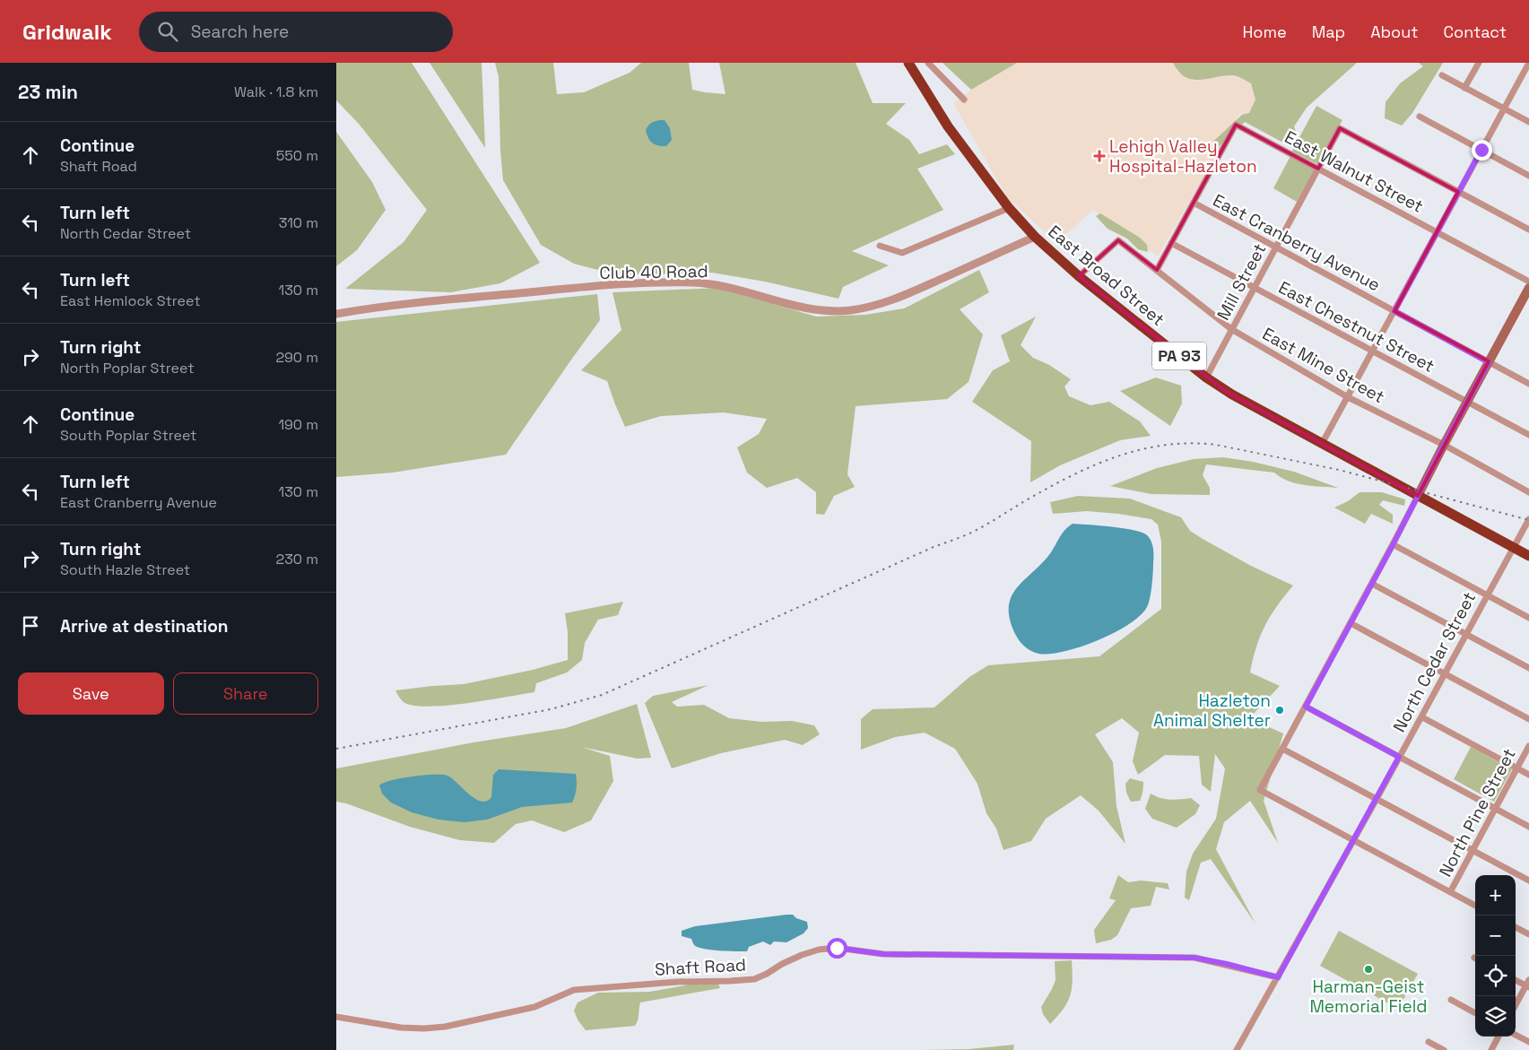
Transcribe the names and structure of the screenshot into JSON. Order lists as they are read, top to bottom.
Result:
{
  "streets": {
    "highway": ["East Broad Street", "PA 93"],
    "street": [
      "East Walnut Street",
      "East Cranberry Avenue",
      "Club 40 Road",
      "Mill Street",
      "East Chestnut Street",
      "East Mine Street",
      "North Cedar Street",
      "North Pine Street",
      "Shaft Road"
    ]
  },
  "crossings": [
    ["East Walnut Street", "East Cranberry Avenue"],
    ["East Walnut Street", "Mill Street"],
    ["East Cranberry Avenue", "Mill Street"],
    ["Club 40 Road", "East Broad Street"],
    ["East Broad Street", "Mill Street"],
    ["East Broad Street", "East Mine Street"],
    ["East Broad Street", "North Cedar Street"],
    ["Mill Street", "East Chestnut Street"],
    ["Mill Street", "East Mine Street"],
    ["North Cedar Street", "Shaft Road"]
  ],
  "places": {
    "health": ["Lehigh Valley Hospital-Hazleton"],
    "other": ["Hazleton Animal Shelter", "Harman-Geist Memorial Field"]
  },
  "page": {
    "header": "Gridwalk",
    "search": "Search here",
    "nav": [
      "Home",
      "Map",
      "About",
      "Contact"
    ],
    "heading": ["23 min", "Walk · 1.8 km"],
    "list": [
      ["Continue", "Shaft Road", "550 m"],
      ["Turn left", "North Cedar Street", "310 m"],
      ["Turn left", "East Hemlock Street", "130 m"],
      ["Turn right", "North Poplar Street", "290 m"],
      ["Continue", "South Poplar Street", "190 m"],
      ["Turn left", "East Cranberry Avenue", "130 m"],
      ["Turn right", "South Hazle Street", "230 m"],
      "Arrive at destination"
    ],
    "buttons": ["Save", "Share"],
    "map_buttons": ["+", "−"]
  }
}
